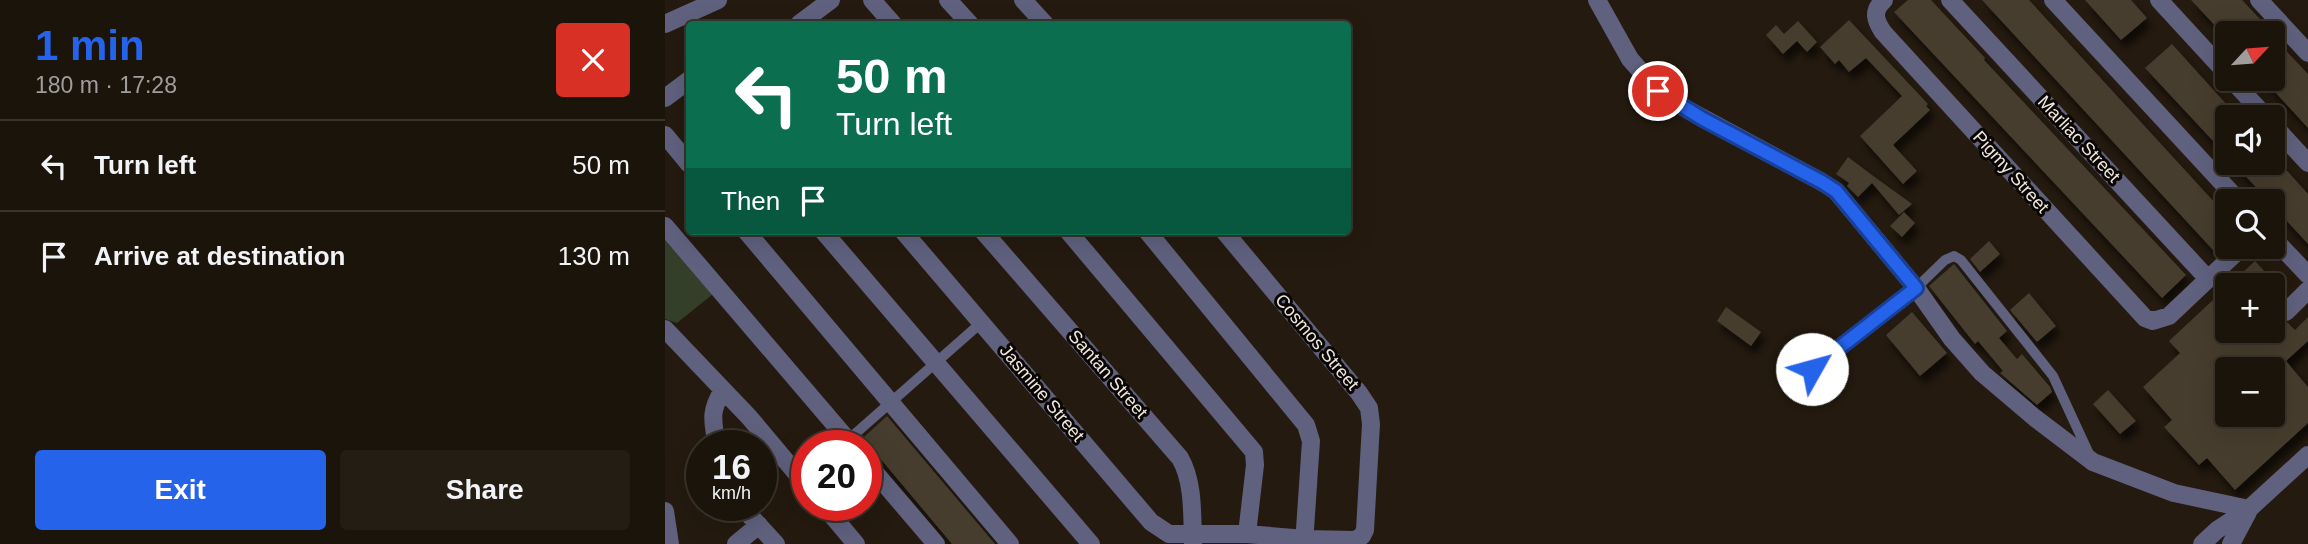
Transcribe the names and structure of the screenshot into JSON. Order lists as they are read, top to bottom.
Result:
{
  "streets": {
    "street": [
      "Marliac Street",
      "Pigmy Street",
      "Cosmos Street",
      "Santan Street",
      "Jasmine Street"
    ]
  },
  "crossings": [
    ["Marliac Street", "Pigmy Street"],
    ["Cosmos Street", "Jasmine Street"],
    ["Santan Street", "Jasmine Street"]
  ],
  "north": "top right",
  "page": {
    "heading": ["1 min", "180 m · 17:28"],
    "map_buttons": ["+", "−"],
    "turn": ["50 m", "Turn left"],
    "list": [
      {
        "name": "Turn left",
        "value": "50 m"
      },
      {
        "name": "Arrive at destination",
        "value": "130 m"
      }
    ],
    "then": "Then",
    "speed": "16 km/h",
    "limit": "20",
    "buttons": ["Exit", "Share"]
  }
}
